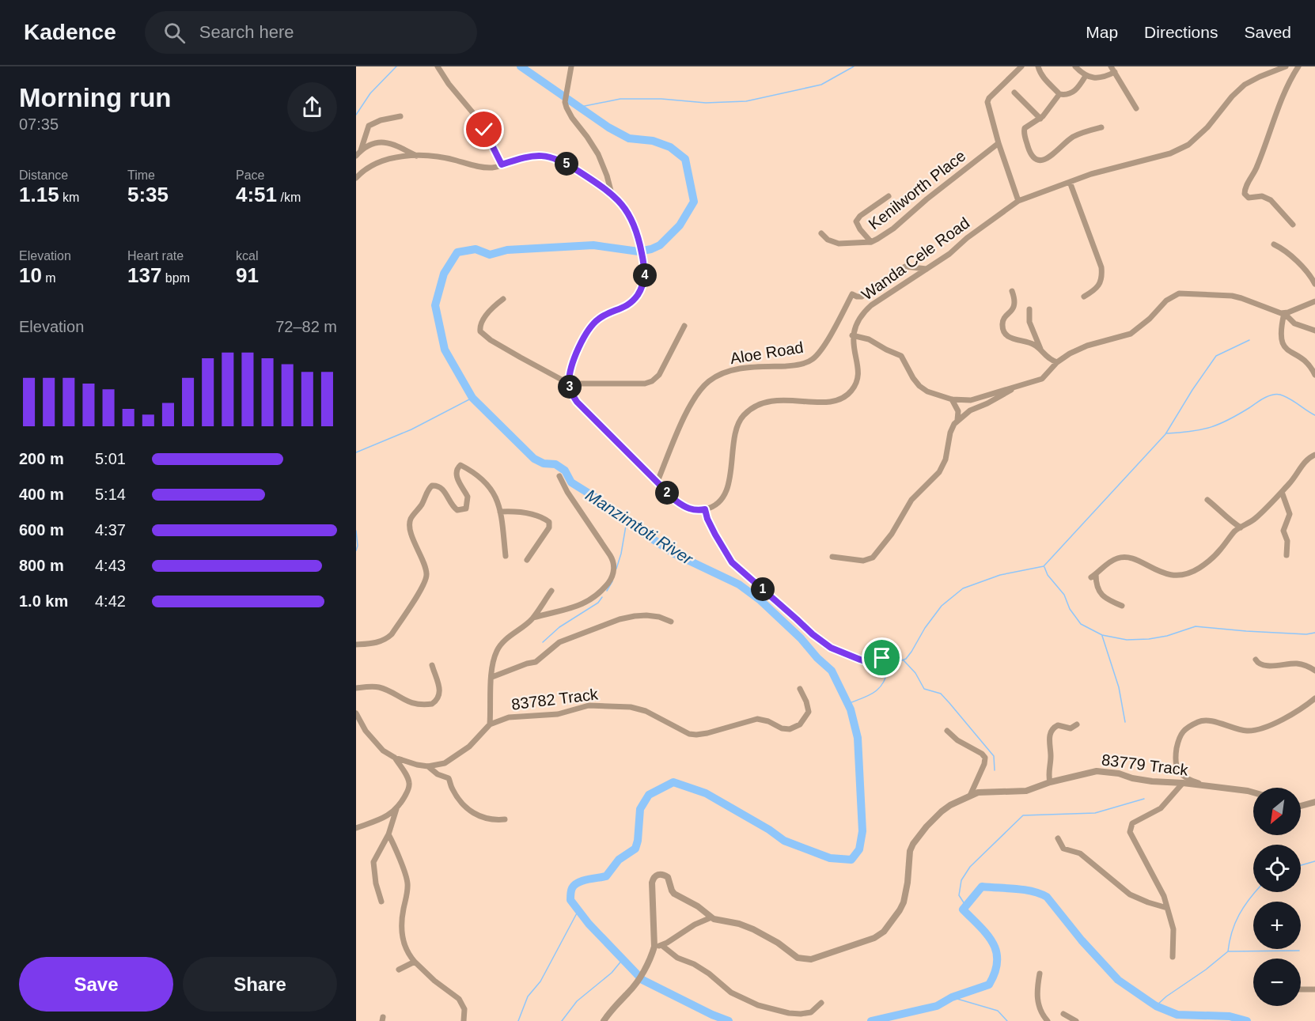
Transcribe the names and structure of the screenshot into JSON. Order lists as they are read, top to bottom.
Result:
{
  "streets": {
    "street": [
      "Kenilworth Place",
      "Wanda Cele Road",
      "Aloe Road",
      "83782 Track",
      "83779 Track"
    ]
  },
  "crossings": [
    ["Wanda Cele Road", "Aloe Road"]
  ],
  "water": ["Manzimtoti River"],
  "north": "bottom left",
  "page": {
    "header": "Kadence",
    "search": "Search here",
    "nav": ["Map", "Directions", "Saved"],
    "heading": ["Morning run", "07:35"],
    "stats": [
      ["Distance", "1.15 km"],
      ["Time", "5:35"],
      ["Pace", "4:51 /km"],
      ["Elevation", "10 m"],
      ["Heart rate", "137 bpm"],
      ["kcal", "91"]
    ],
    "pins": [
      "5",
      "4",
      "3",
      "2",
      "1"
    ],
    "chart": ["Elevation", "72–82 m"],
    "list": [
      {
        "name": "200 m",
        "note": "5:01"
      },
      {
        "name": "400 m",
        "note": "5:14"
      },
      {
        "name": "600 m",
        "note": "4:37"
      },
      {
        "name": "800 m",
        "note": "4:43"
      },
      {
        "name": "1.0 km",
        "note": "4:42"
      }
    ],
    "map_buttons": ["+", "−"],
    "buttons": ["Save", "Share"]
  }
}
